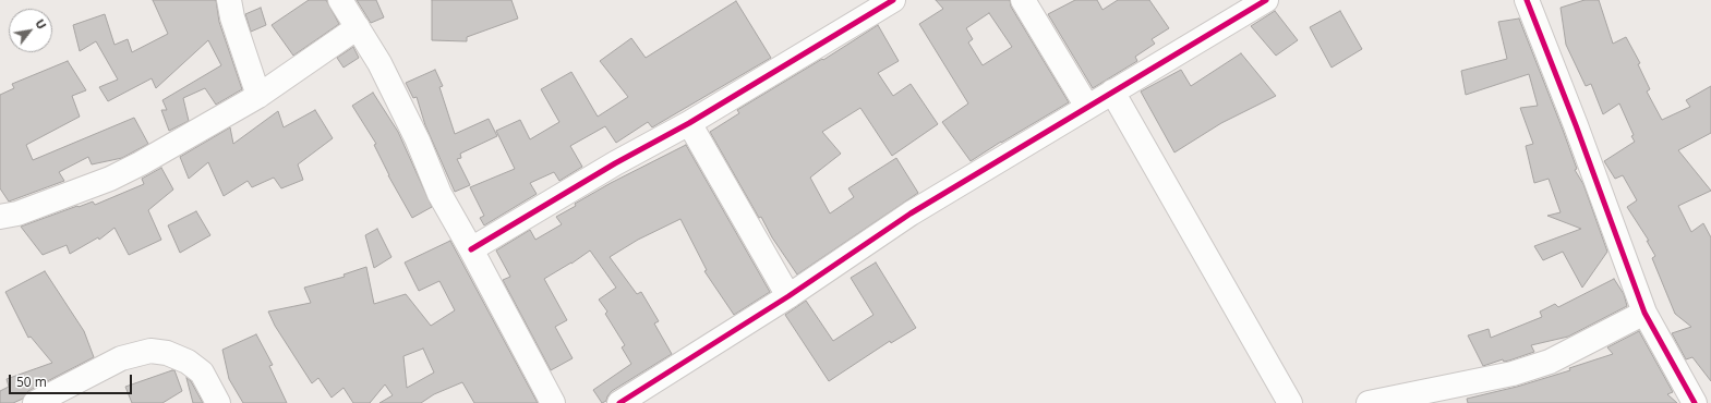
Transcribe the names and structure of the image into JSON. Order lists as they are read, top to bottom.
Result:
{
  "scale_bar": "50 m",
  "north": "top right"
}
